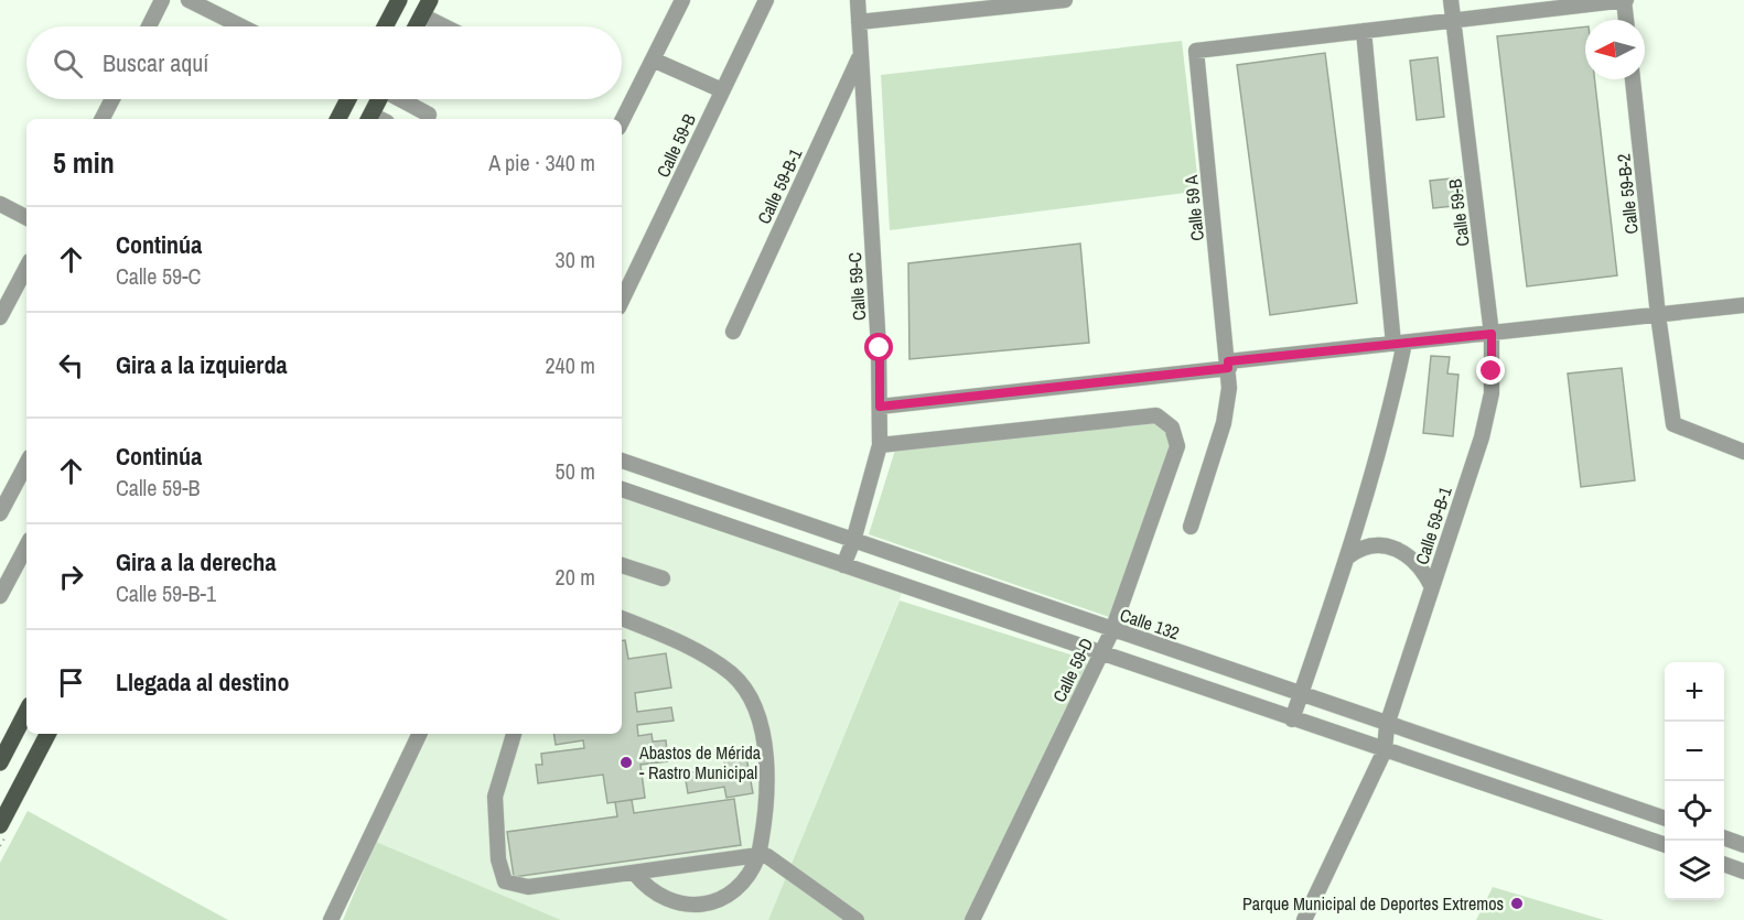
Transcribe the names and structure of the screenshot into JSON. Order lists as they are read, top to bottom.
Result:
{
  "streets": {
    "street": [
      "Calle 59-B",
      "Calle 59-B-1",
      "Calle 59-B-2",
      "Calle 59 A",
      "Calle 59-C",
      "Calle 132",
      "Calle 59-D"
    ]
  },
  "crossings": [
    ["Calle 59-B", "Calle 59-B-1"],
    ["Calle 59-B-1", "Calle 59-C"],
    ["Calle 59-B-1", "Calle 132"],
    ["Calle 59-C", "Calle 132"],
    ["Calle 59-C", "Calle 59-D"],
    ["Calle 132", "Calle 59-D"]
  ],
  "places": ["Abastos de Mérida - Rastro Municipal", "Parque Municipal de Deportes Extremos"],
  "north": "left",
  "page": {
    "search": "Buscar aquí",
    "heading": ["5 min", "A pie · 340 m"],
    "list": [
      ["Continúa", "Calle 59-C", "30 m"],
      ["Gira a la izquierda", "240 m"],
      ["Continúa", "Calle 59-B", "50 m"],
      ["Gira a la derecha", "Calle 59-B-1", "20 m"],
      "Llegada al destino"
    ],
    "map_buttons": ["+", "−"]
  }
}
